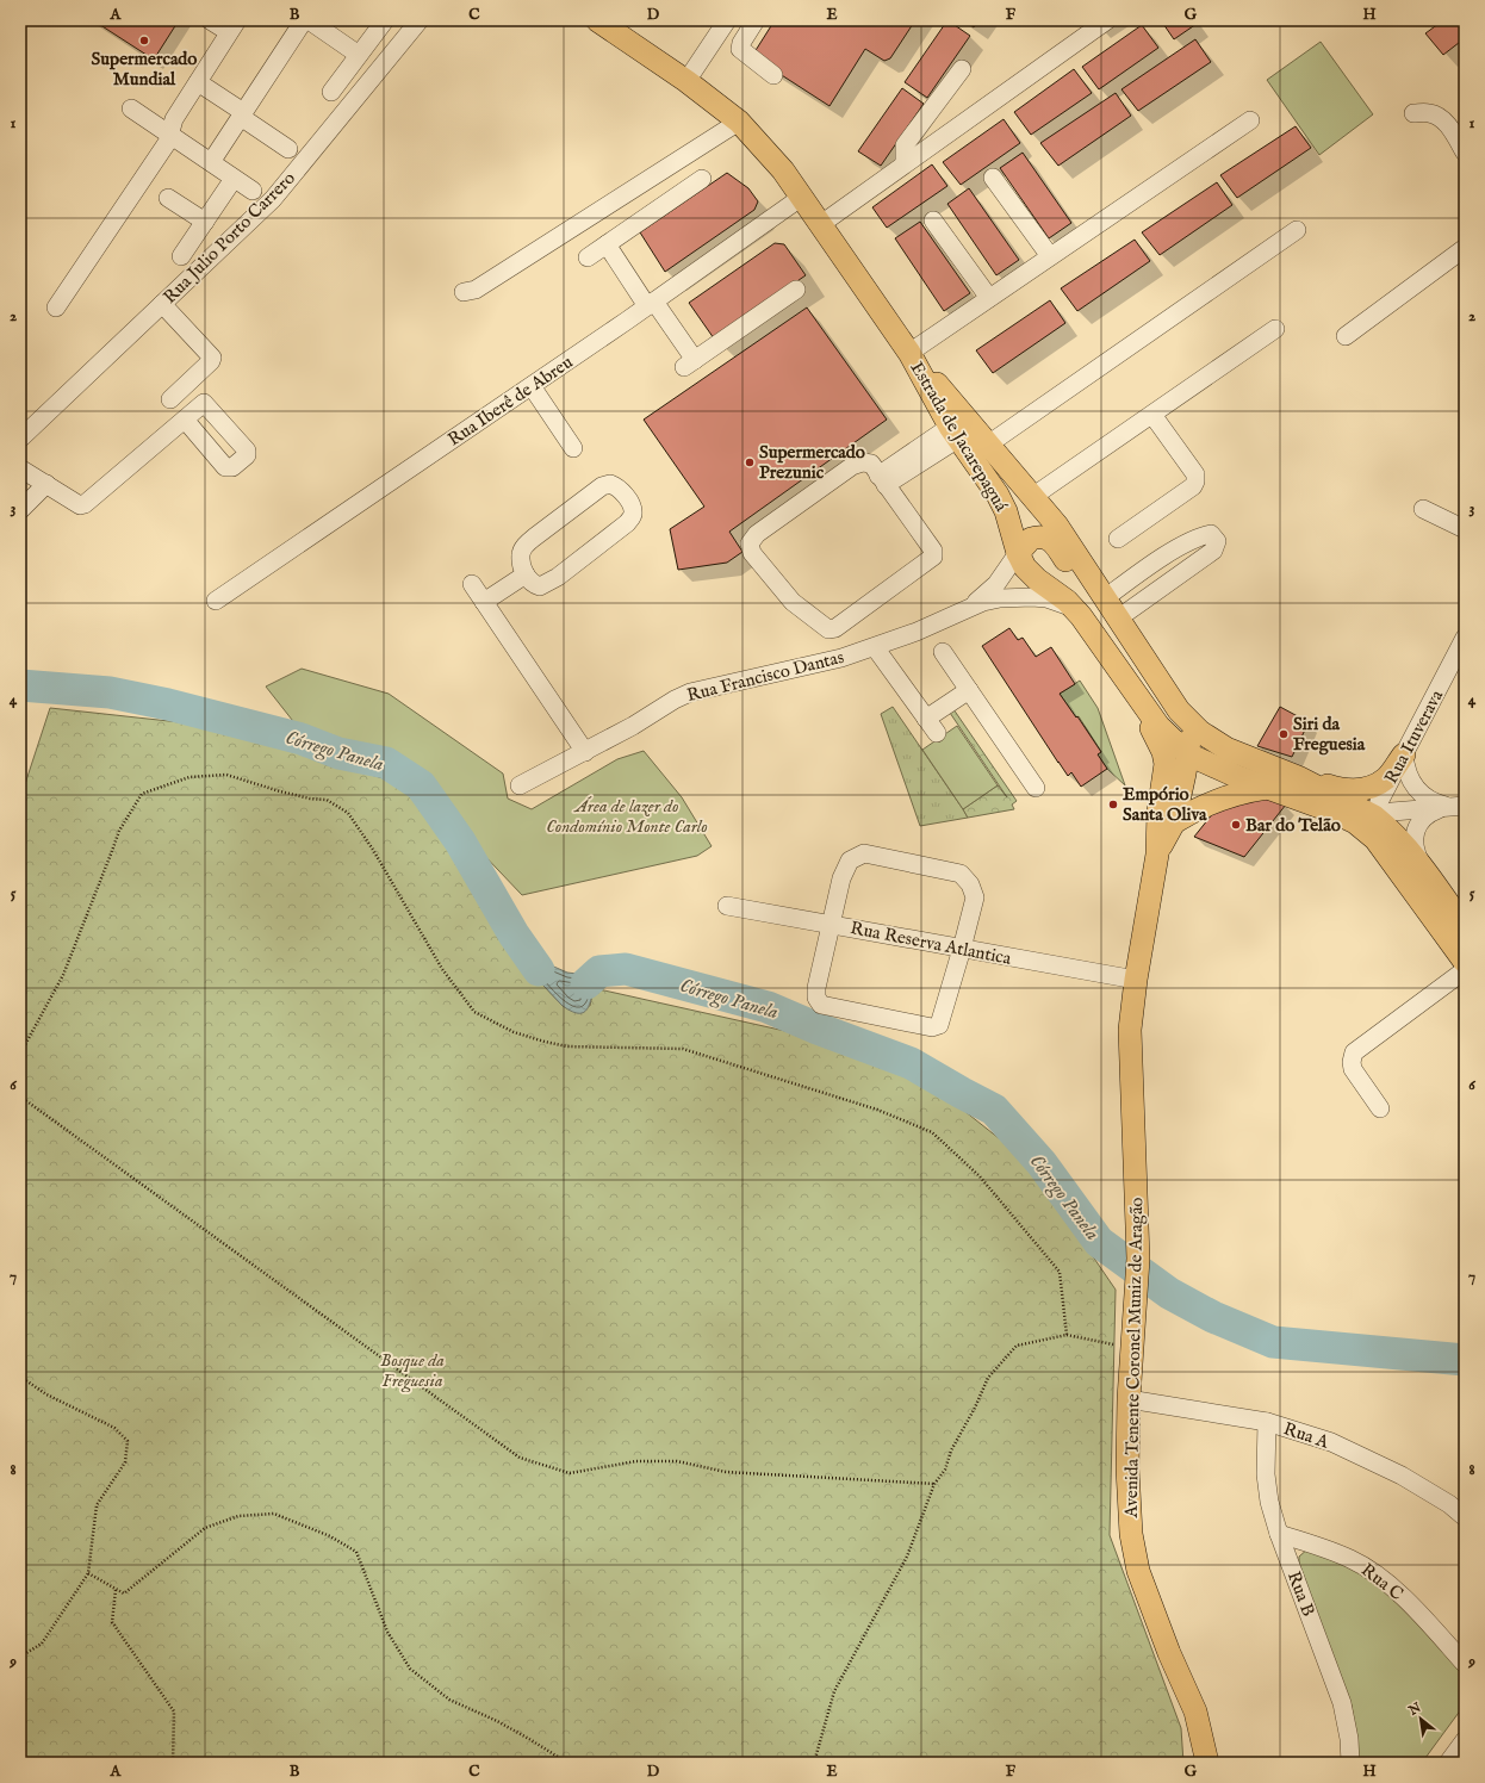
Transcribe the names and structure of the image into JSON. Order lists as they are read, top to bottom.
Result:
{
  "streets": {
    "main road": ["Estrada de Jacarepaguá", "Avenida Tenente Coronel Muniz de Aragão"],
    "street": [
      "Rua Julio Porto Carrero",
      "Rua Iberê de Abreu",
      "Rua Francisco Dantas",
      "Rua Ituverava",
      "Rua Reserva Atlantica",
      "Rua A",
      "Rua C",
      "Rua B"
    ]
  },
  "crossings": [
    ["Rua Iberê de Abreu", "Estrada de Jacarepaguá"],
    ["Estrada de Jacarepaguá", "Rua Francisco Dantas"],
    ["Estrada de Jacarepaguá", "Rua Ituverava"],
    ["Estrada de Jacarepaguá", "Avenida Tenente Coronel Muniz de Aragão"],
    ["Rua Reserva Atlantica", "Avenida Tenente Coronel Muniz de Aragão"],
    ["Avenida Tenente Coronel Muniz de Aragão", "Rua A"],
    ["Rua A", "Rua B"],
    ["Rua C", "Rua B"]
  ],
  "water": ["Córrego Panela"],
  "parks": ["Área de lazer do Condomínio Monte Carlo", "Bosque da Freguesia"],
  "places": [
    "Supermercado Mundial",
    "Supermercado Prezunic",
    "Siri da Freguesia",
    "Empório Santa Oliva",
    "Bar do Telão"
  ],
  "north": "top left",
  "grid": {
    "columns": [
      "A",
      "B",
      "C",
      "D",
      "E",
      "F",
      "G",
      "H"
    ],
    "rows": [
      "1",
      "2",
      "3",
      "4",
      "5",
      "6",
      "7",
      "8",
      "9"
    ]
  }
}
